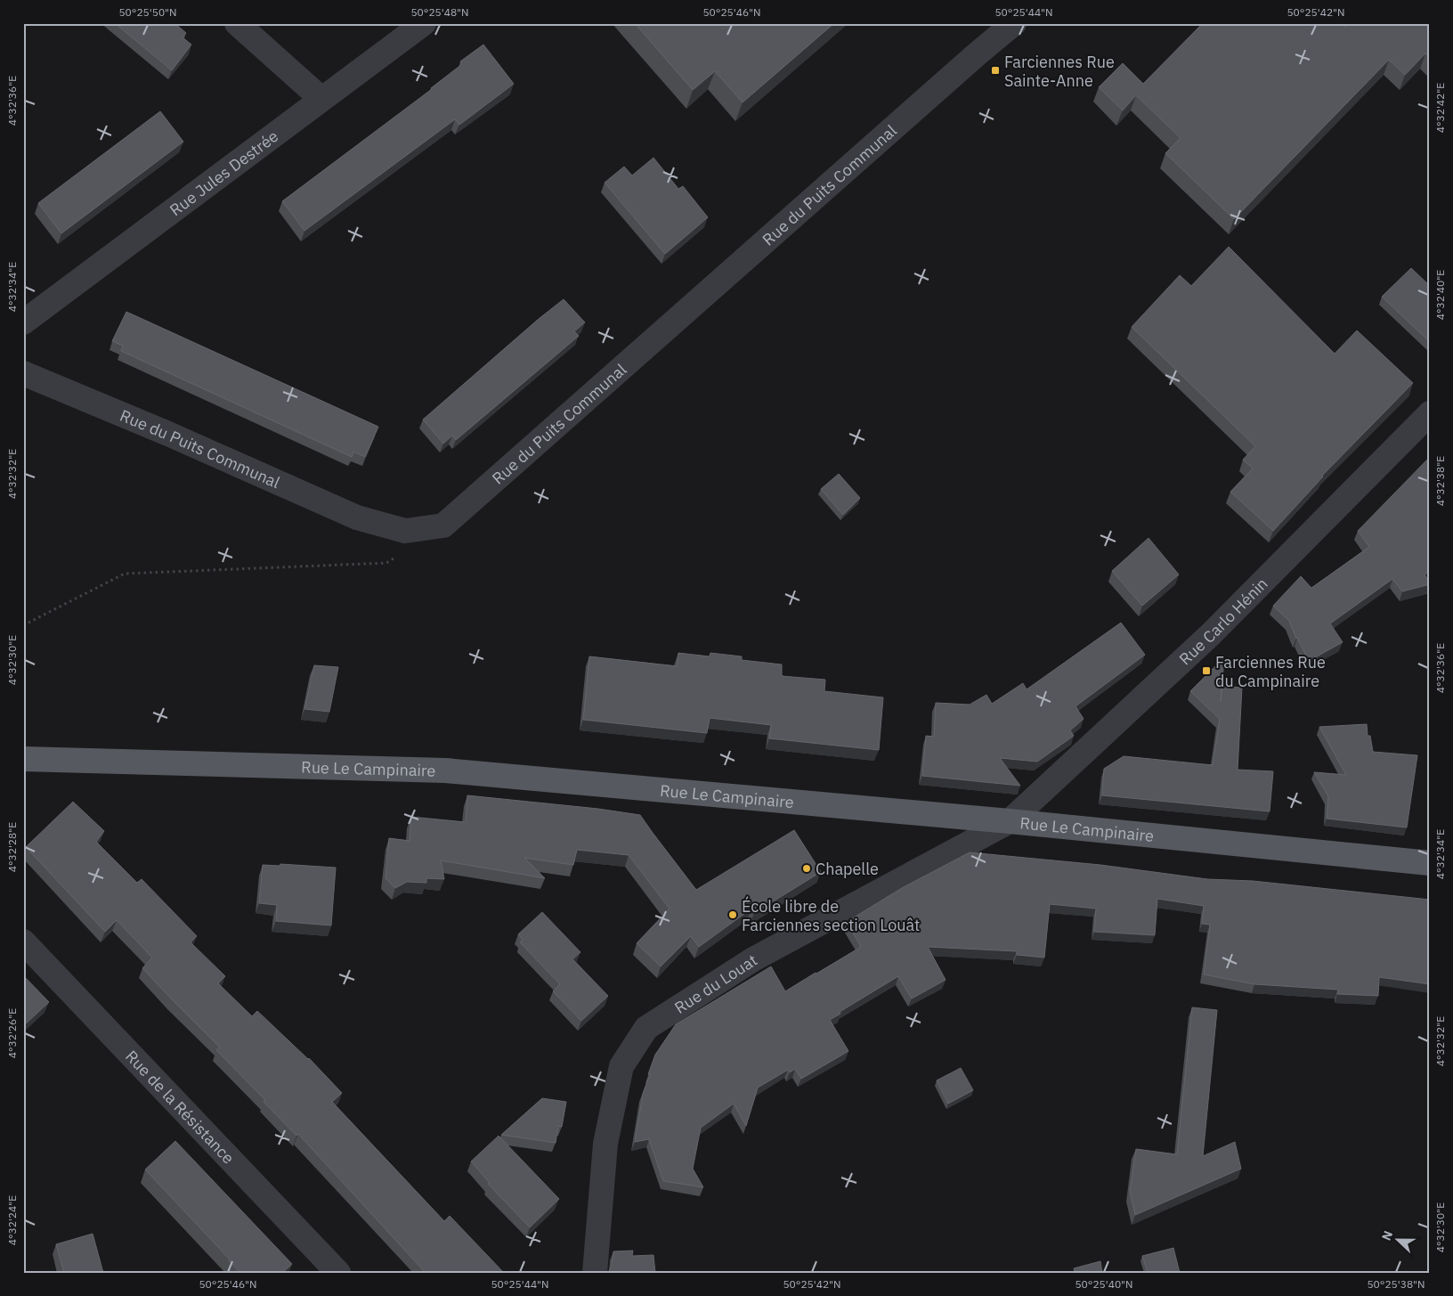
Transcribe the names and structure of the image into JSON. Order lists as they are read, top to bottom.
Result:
{
  "streets": {
    "main road": ["Rue Le Campinaire"],
    "street": [
      "Rue Jules Destrée",
      "Rue du Puits Communal",
      "Rue Carlo Hénin",
      "Rue du Louat",
      "Rue de la Résistance"
    ]
  },
  "crossings": [
    ["Rue Carlo Hénin", "Rue Le Campinaire"],
    ["Rue Carlo Hénin", "Rue du Louat"],
    ["Rue Le Campinaire", "Rue du Louat"]
  ],
  "places": {
    "transit": ["Farciennes Rue Sainte-Anne", "Farciennes Rue du Campinaire"],
    "other": ["Chapelle", "École libre de Farciennes section Louât"]
  },
  "north": "left",
  "coordinates": [
    "50°25'50\"N",
    "50°25'48\"N",
    "50°25'46\"N",
    "50°25'44\"N",
    "50°25'42\"N",
    "4°32'36\"E",
    "4°32'42\"E",
    "4°32'34\"E",
    "4°32'40\"E",
    "4°32'32\"E",
    "4°32'38\"E",
    "4°32'30\"E",
    "4°32'28\"E",
    "4°32'26\"E",
    "4°32'24\"E",
    "50°25'40\"N",
    "50°25'38\"N"
  ]
}
